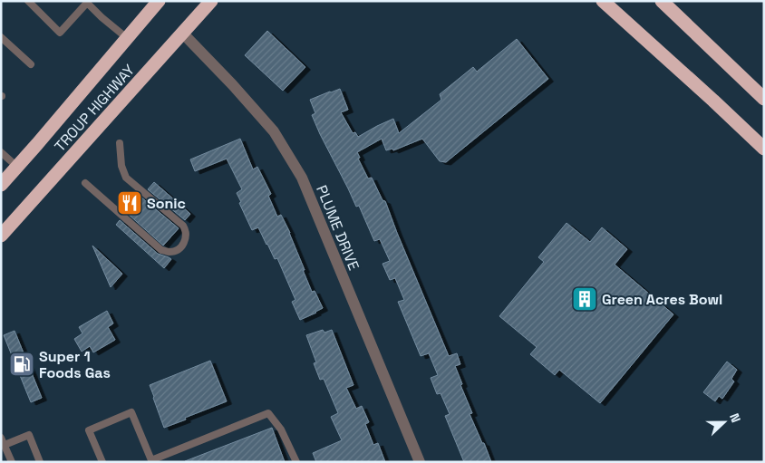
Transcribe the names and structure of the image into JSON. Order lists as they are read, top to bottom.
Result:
{
  "streets": {
    "highway": ["TROUP HIGHWAY"],
    "street": ["PLUME DRIVE"]
  },
  "crossings": [
    ["TROUP HIGHWAY", "PLUME DRIVE"]
  ],
  "places": {
    "restaurant": ["Sonic"],
    "building": ["Green Acres Bowl"],
    "fuel station": ["Super 1 Foods Gas"]
  },
  "north": "right"
}
